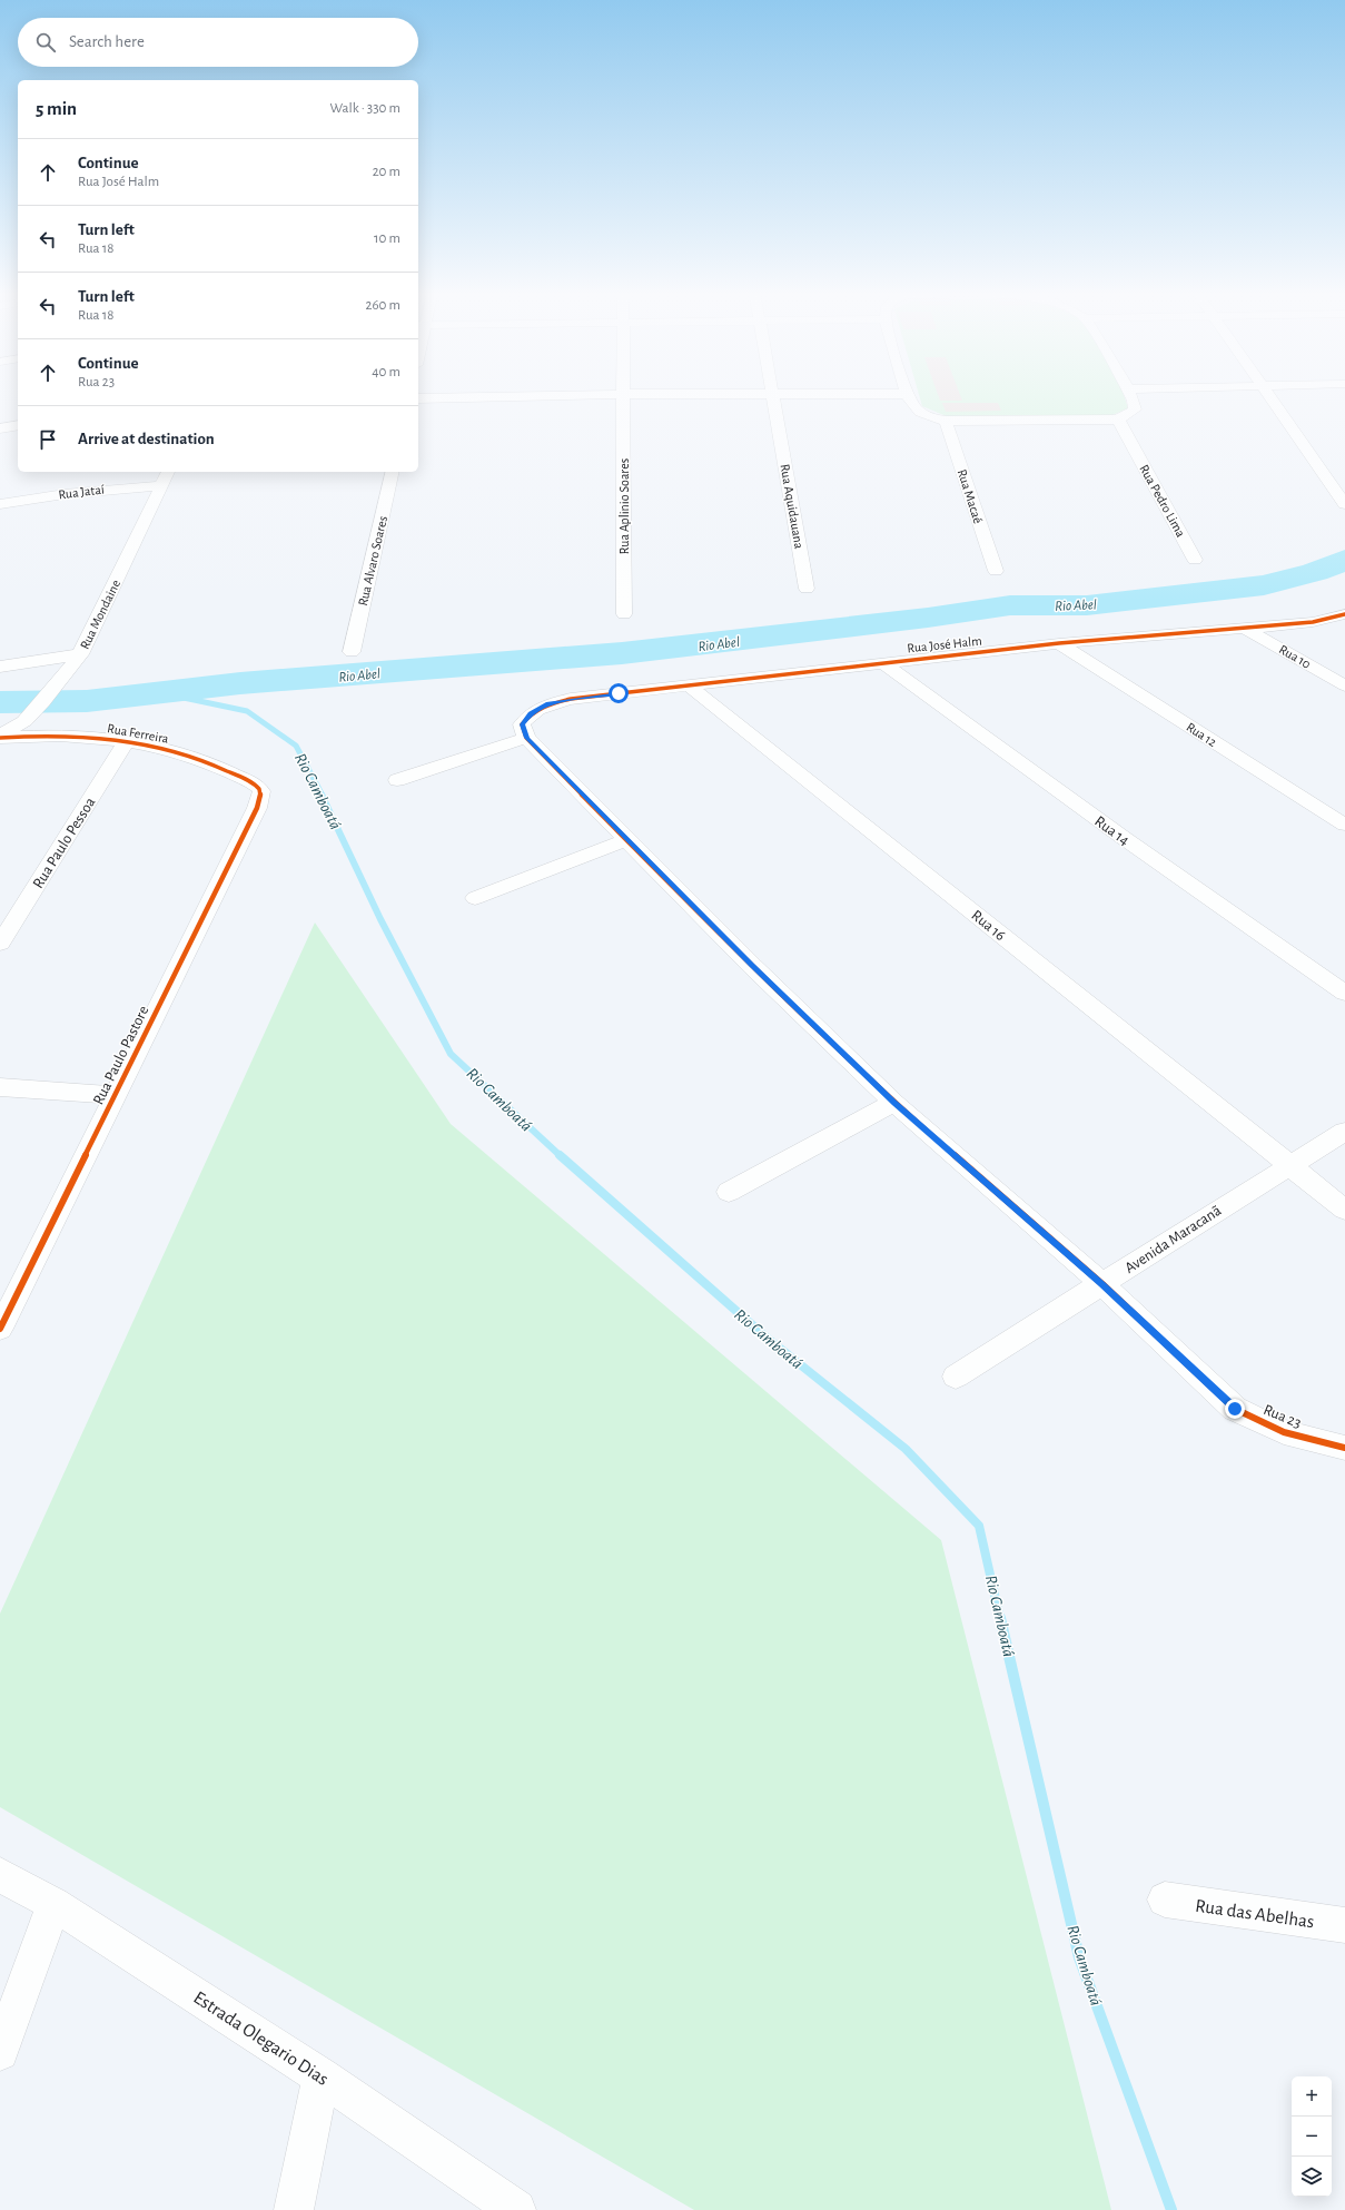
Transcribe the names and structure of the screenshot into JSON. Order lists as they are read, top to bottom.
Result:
{
  "streets": {
    "street": [
      "Rua Jataí",
      "Rua Macaé",
      "Rua Pedro Lima",
      "Rua Aplinio Soares",
      "Rua Aquidauana",
      "Rua Alvaro Soares",
      "Rua Mondaine",
      "Rua José Halm",
      "Rua 10",
      "Rua Ferreira",
      "Rua 12",
      "Rua 14",
      "Rua Paulo Pessoa",
      "Rua 16",
      "Rua Paulo Pastore",
      "Avenida Maracanã",
      "Rua 23",
      "Rua das Abelhas",
      "Estrada Olegario Dias"
    ]
  },
  "crossings": [
    ["Rua Jataí", "Rua Mondaine"],
    ["Rua Mondaine", "Rua Ferreira"],
    ["Rua José Halm", "Rua 10"],
    ["Rua José Halm", "Rua 12"],
    ["Rua José Halm", "Rua 14"],
    ["Rua José Halm", "Rua 16"],
    ["Rua José Halm", "Rua 23"],
    ["Rua Ferreira", "Rua Paulo Pessoa"],
    ["Rua Ferreira", "Rua Paulo Pastore"],
    ["Rua 16", "Avenida Maracanã"],
    ["Avenida Maracanã", "Rua 23"]
  ],
  "water": ["Rio Abel", "Rio Camboatá"],
  "page": {
    "search": "Search here",
    "heading": ["5 min", "Walk · 330 m"],
    "list": [
      ["Continue", "Rua José Halm", "20 m"],
      ["Turn left", "Rua 18", "10 m"],
      ["Turn left", "Rua 18", "260 m"],
      ["Continue", "Rua 23", "40 m"],
      "Arrive at destination"
    ],
    "map_buttons": ["+", "−"]
  }
}
